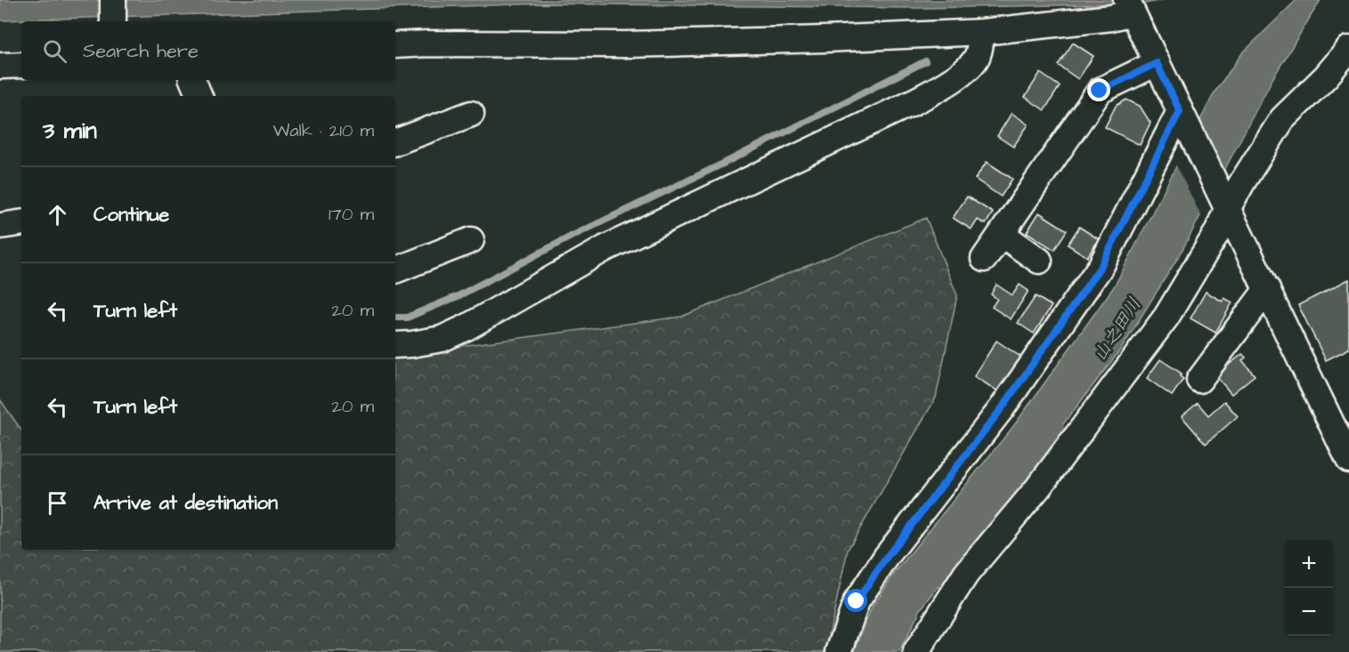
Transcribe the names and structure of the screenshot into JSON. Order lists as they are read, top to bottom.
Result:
{
  "water": ["山之田川"],
  "page": {
    "search": "Search here",
    "heading": ["3 min", "Walk · 210 m"],
    "list": [
      ["Continue", "170 m"],
      ["Turn left", "20 m"],
      ["Turn left", "20 m"],
      "Arrive at destination"
    ],
    "map_buttons": ["+", "−"]
  }
}
